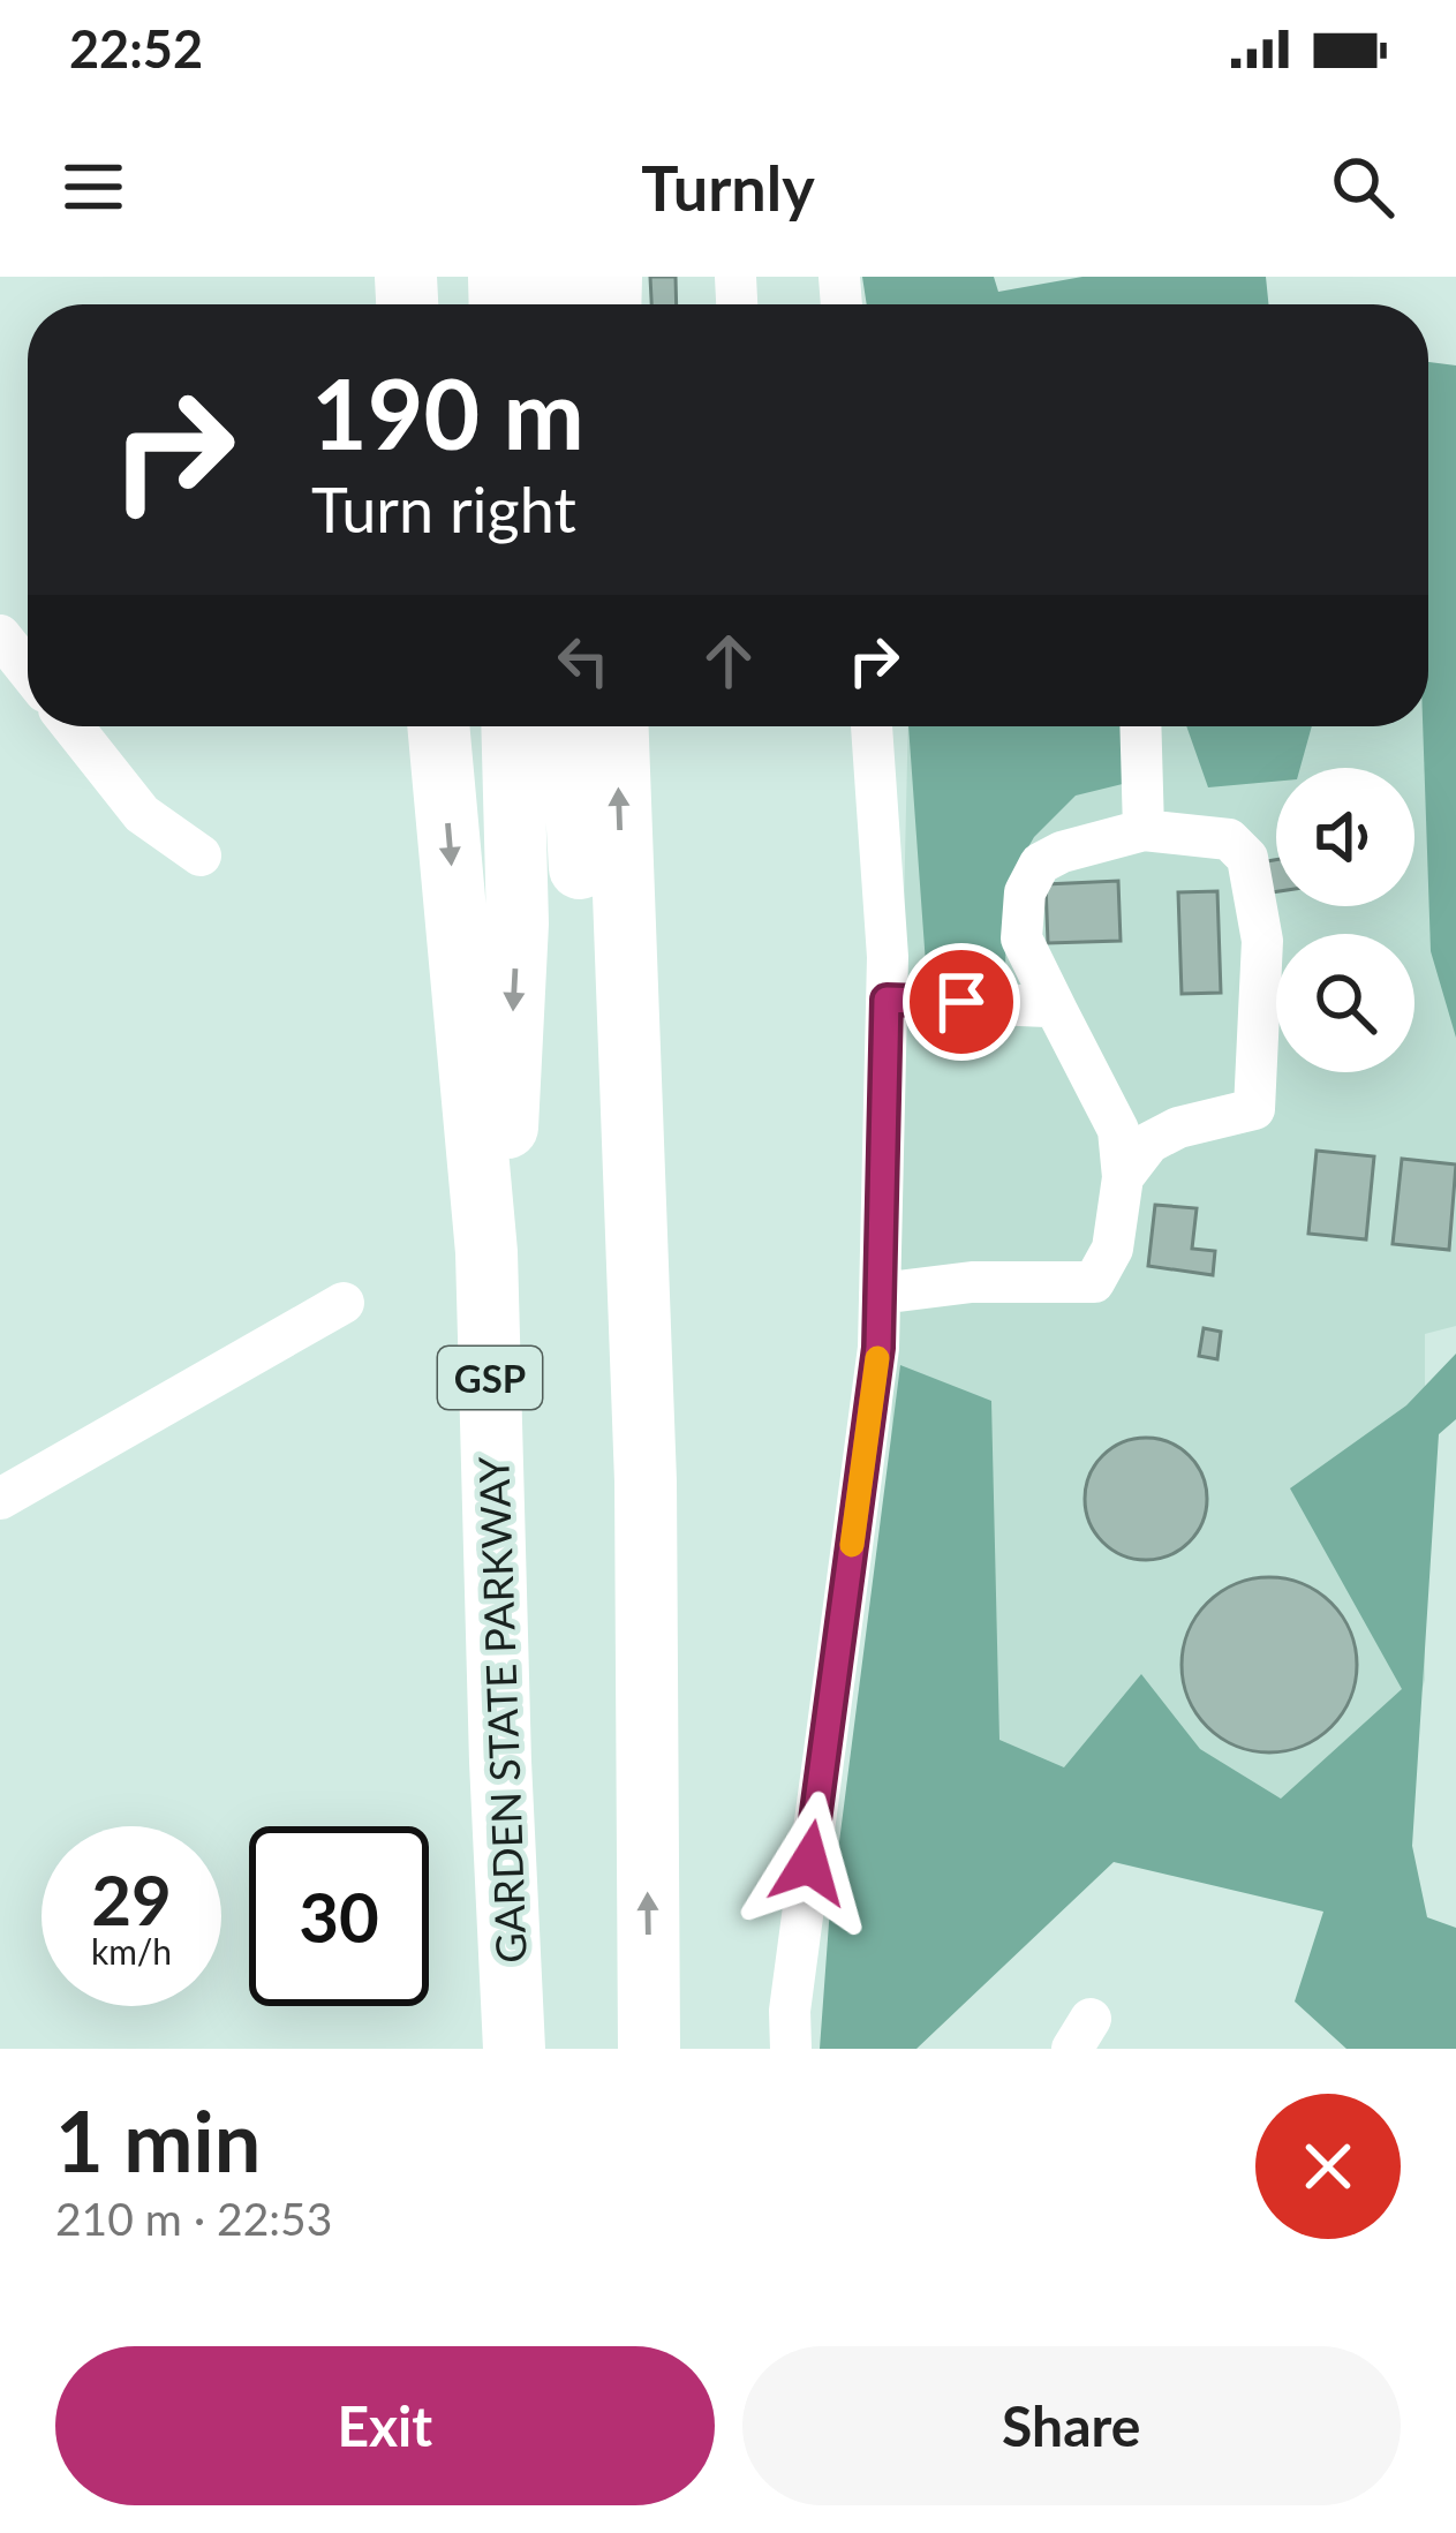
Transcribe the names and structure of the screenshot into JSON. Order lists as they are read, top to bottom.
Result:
{
  "streets": {
    "highway": ["GSP", "GARDEN STATE PARKWAY"]
  },
  "page": {
    "status": "22:52",
    "header": "Turnly",
    "turn": ["190 m", "Turn right"],
    "speed": "29 km/h",
    "limit": "30",
    "heading": ["1 min", "210 m · 22:53"],
    "buttons": ["Exit", "Share"]
  }
}
